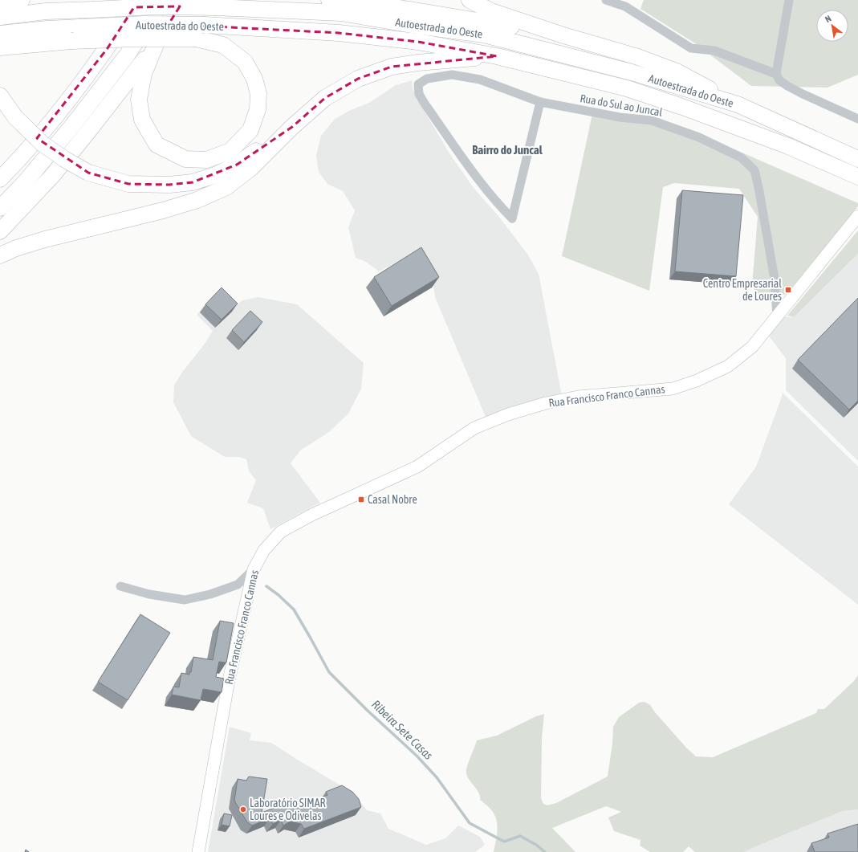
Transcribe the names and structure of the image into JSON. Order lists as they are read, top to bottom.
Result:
{
  "streets": {
    "highway": ["Autoestrada do Oeste"],
    "street": ["Rua do Sul ao Juncal", "Rua Francisco Franco Cannas"]
  },
  "crossings": [
    ["Rua do Sul ao Juncal", "Rua Francisco Franco Cannas"]
  ],
  "districts": ["Bairro do Juncal"],
  "water": ["Ribeira Sete Casas"],
  "places": {
    "transit": ["Centro Empresarial de Loures", "Casal Nobre"],
    "other": ["Laboratório SIMAR Loures e Odivelas"]
  },
  "north": "top left"
}
